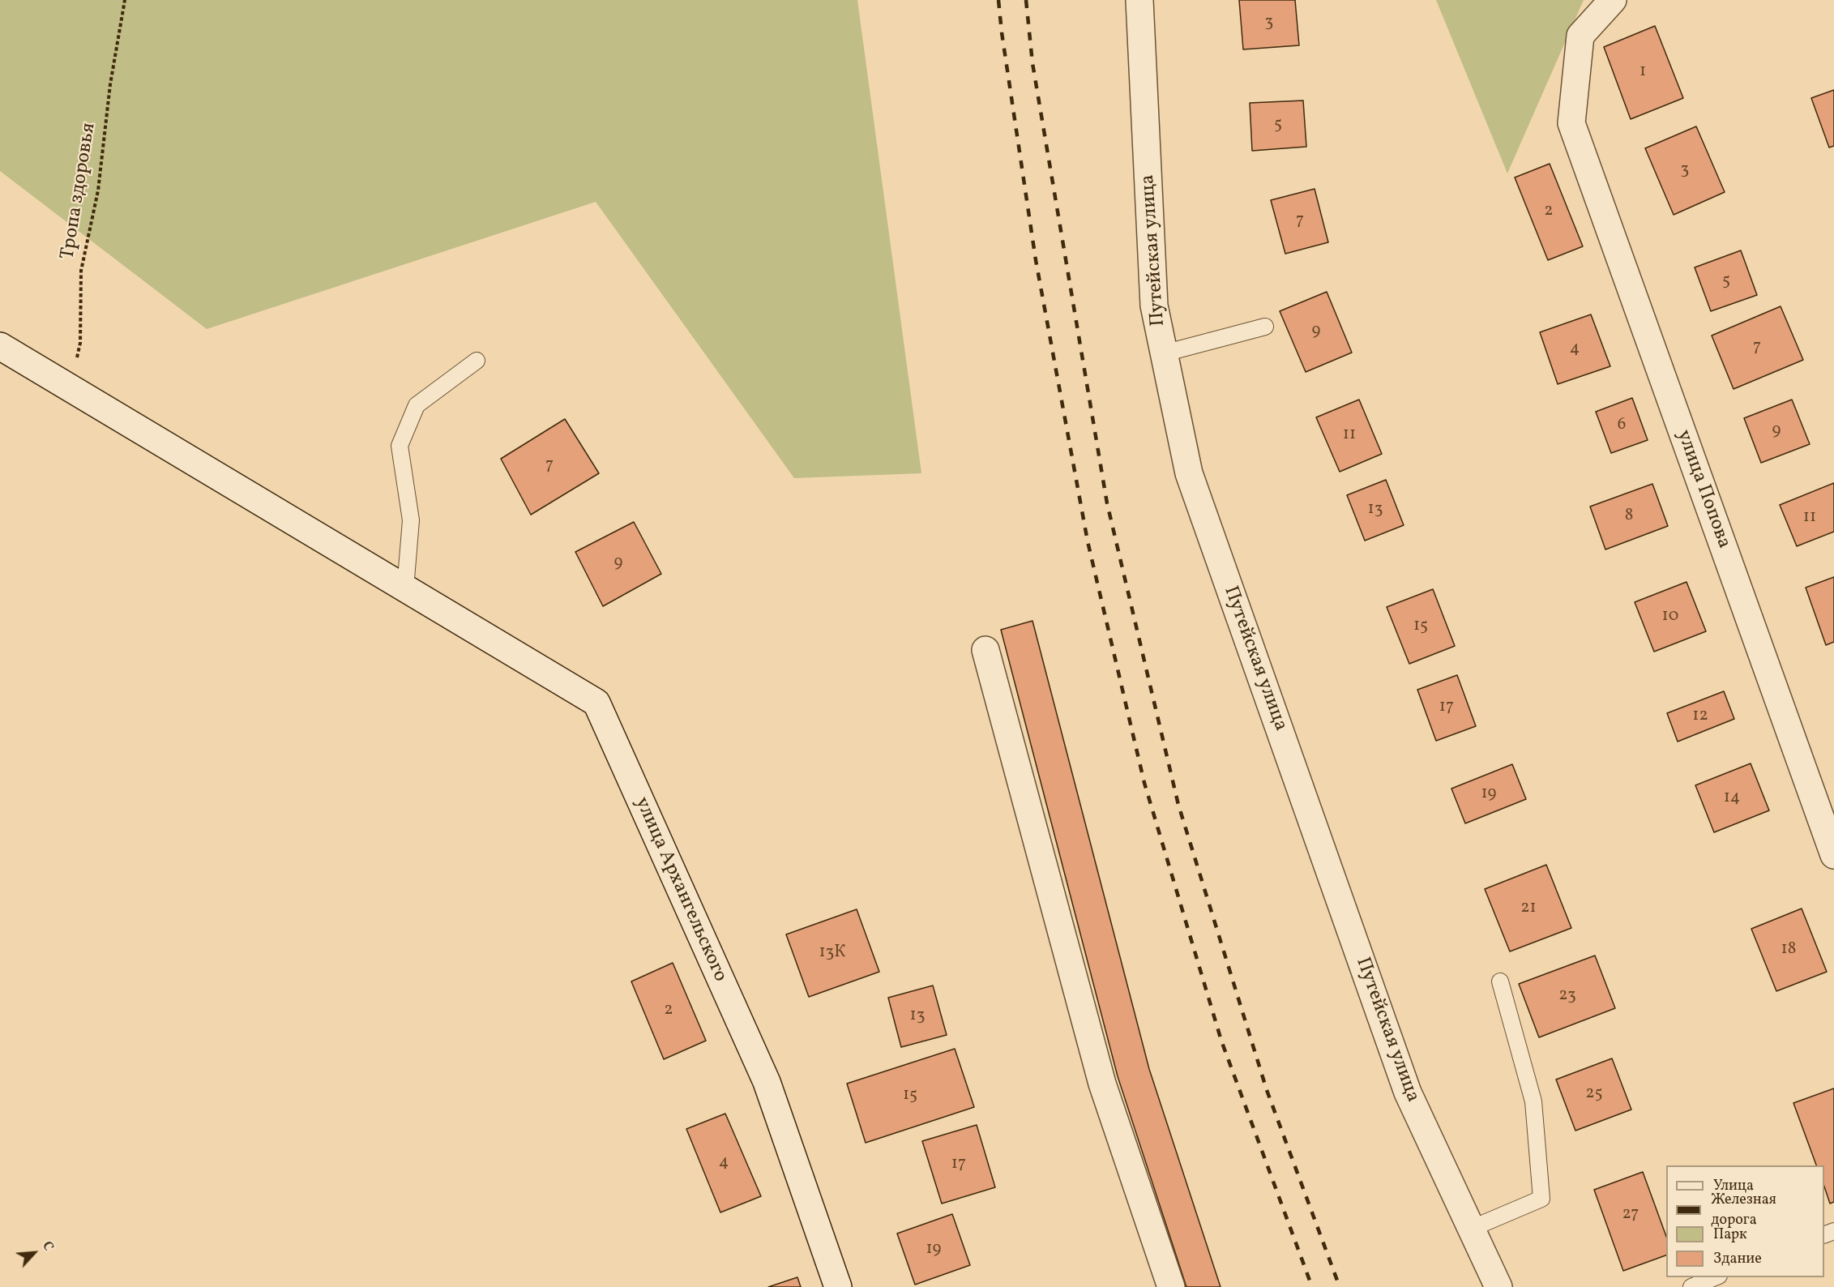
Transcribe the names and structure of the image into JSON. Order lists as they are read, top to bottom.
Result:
{
  "streets": {
    "street": ["Путейская улица", "улица Попова", "улица Архангельского"],
    "path": ["Тропа здоровья"]
  },
  "crossings": [
    ["Тропа здоровья", "улица Архангельского"]
  ],
  "house_numbers": [
    "3",
    "1",
    "5",
    "3",
    "2",
    "7",
    "5",
    "9",
    "7",
    "4",
    "6",
    "9",
    "11",
    "7",
    "13",
    "8",
    "11",
    "9",
    "10",
    "15",
    "17",
    "12",
    "19",
    "14",
    "21",
    "18",
    "13К",
    "23",
    "2",
    "13",
    "25",
    "15",
    "4",
    "17",
    "27",
    "19"
  ],
  "legend": [
    "Улица",
    "Железная дорога",
    "Парк",
    "Здание"
  ],
  "north": "top right"
}
